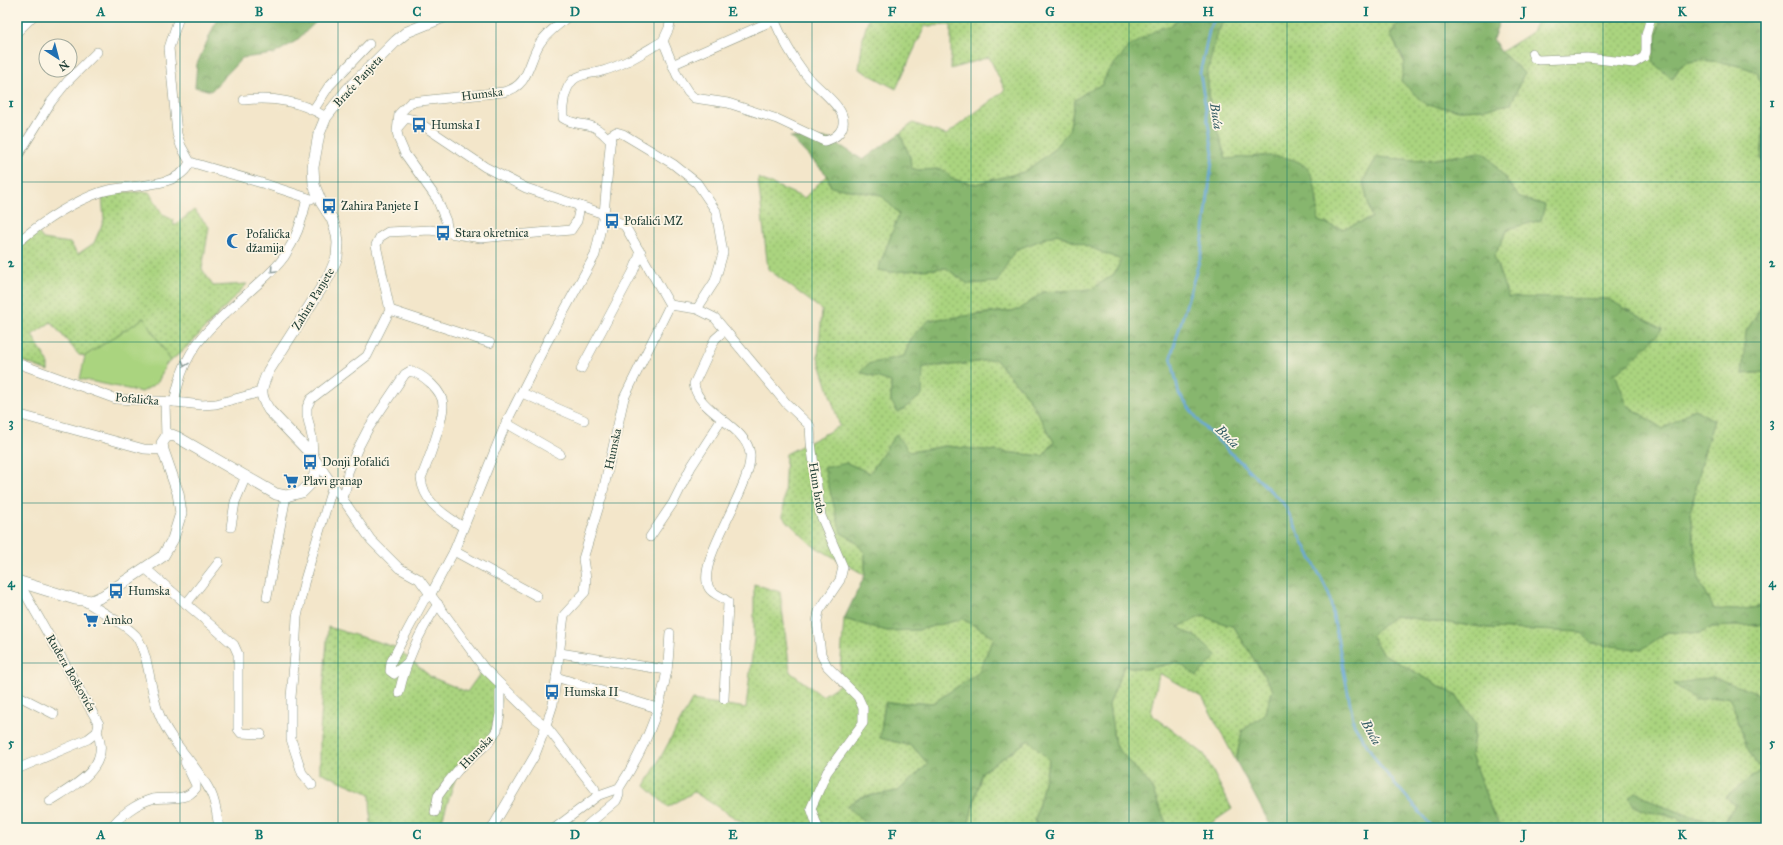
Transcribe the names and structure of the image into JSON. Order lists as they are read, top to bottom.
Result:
{
  "streets": {
    "street": [
      "Braće Panjeta",
      "Humska",
      "Zahira Panjete",
      "Pofalićka",
      "Hum brdo",
      "Ruđera Boškovića"
    ]
  },
  "crossings": [
    ["Braće Panjeta", "Zahira Panjete"],
    ["Humska", "Hum brdo"],
    ["Zahira Panjete", "Pofalićka"]
  ],
  "water": ["Buća"],
  "places": {
    "bus stop": [
      "Humska I",
      "Zahira Panjete I",
      "Pofalići MZ",
      "Stara okretnica",
      "Donji Pofalići",
      "Humska",
      "Humska II"
    ],
    "mosque": ["Pofalićka džamija"],
    "supermarket": ["Plavi granap", "Amko"]
  },
  "north": "bottom right",
  "grid": {
    "columns": [
      "A",
      "B",
      "C",
      "D",
      "E",
      "F",
      "G",
      "H",
      "I",
      "J",
      "K"
    ],
    "rows": [
      "1",
      "2",
      "3",
      "4",
      "5"
    ]
  }
}
